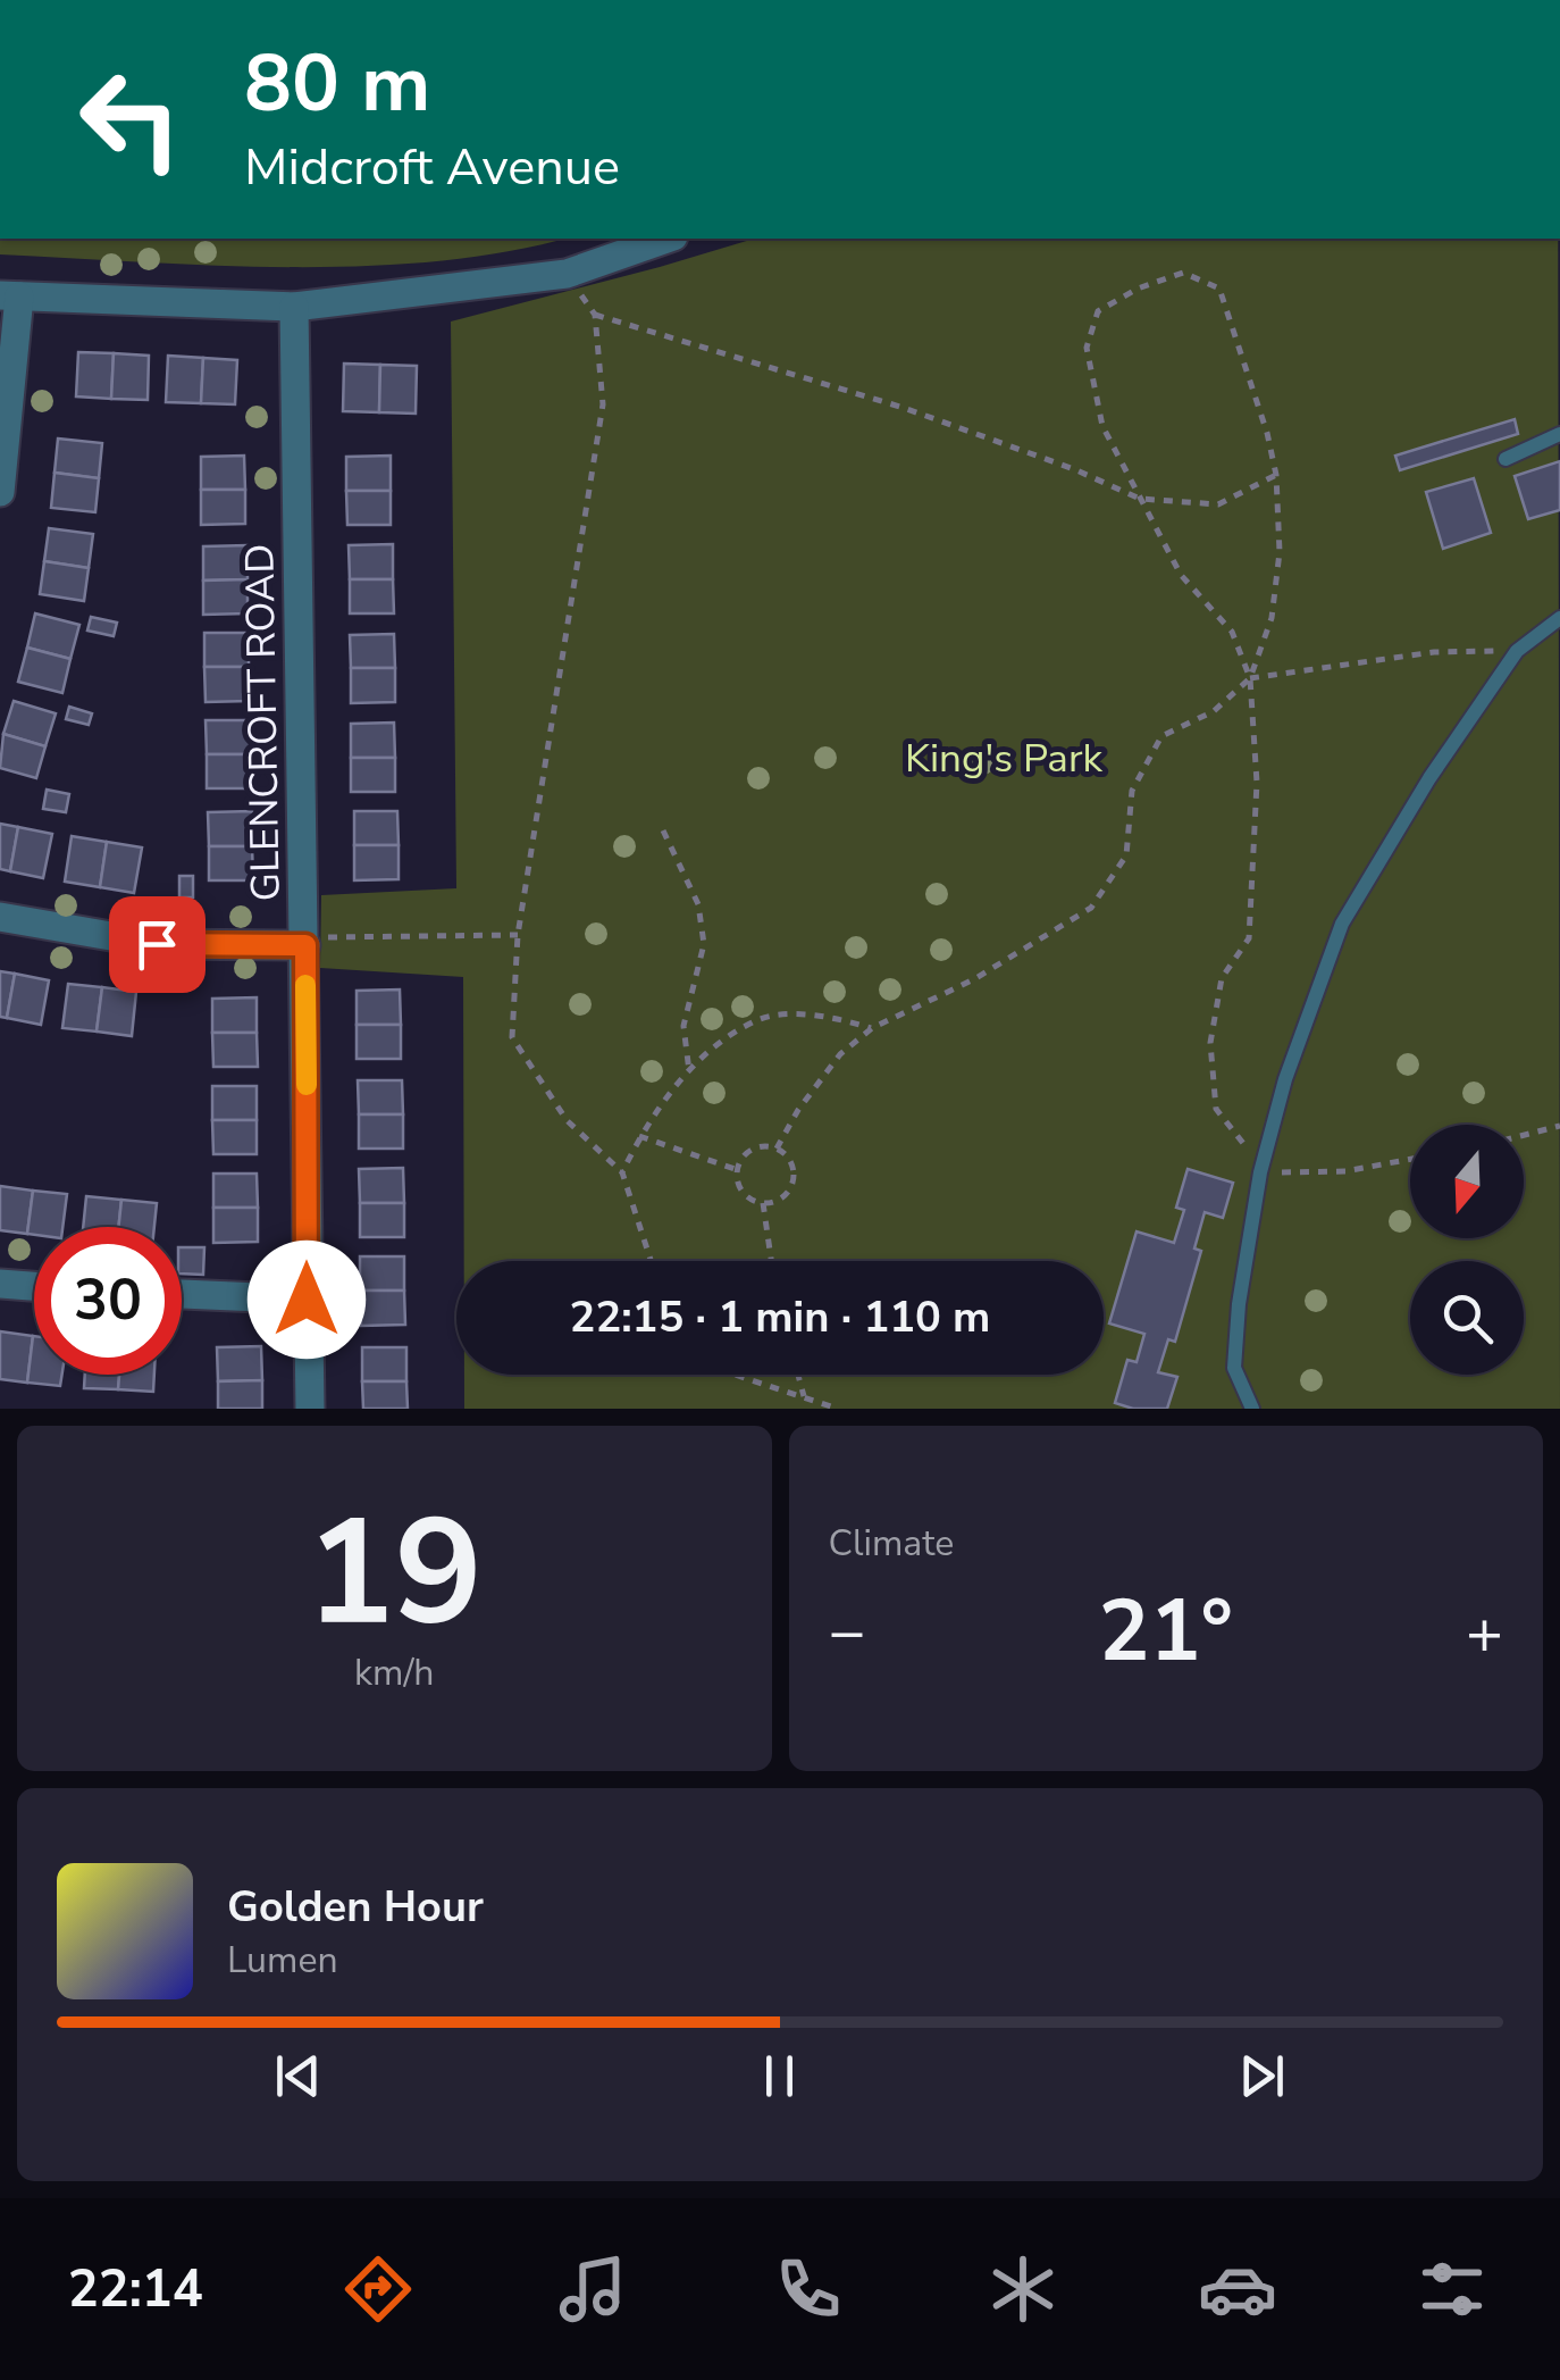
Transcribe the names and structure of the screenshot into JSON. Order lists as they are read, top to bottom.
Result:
{
  "streets": {
    "street": ["GLENCROFT ROAD"]
  },
  "parks": ["King's Park"],
  "north": "bottom",
  "page": {
    "turn": ["80 m", "Midcroft Avenue"],
    "limit": "30",
    "trip": "22:15 · 1 min · 110 m",
    "tile": [
      ["19", "km/h"],
      "Climate"
    ],
    "heat": ["−", "21°", "+"],
    "song": ["Golden Hour", "Lumen"],
    "tabs": "22:14"
  }
}
